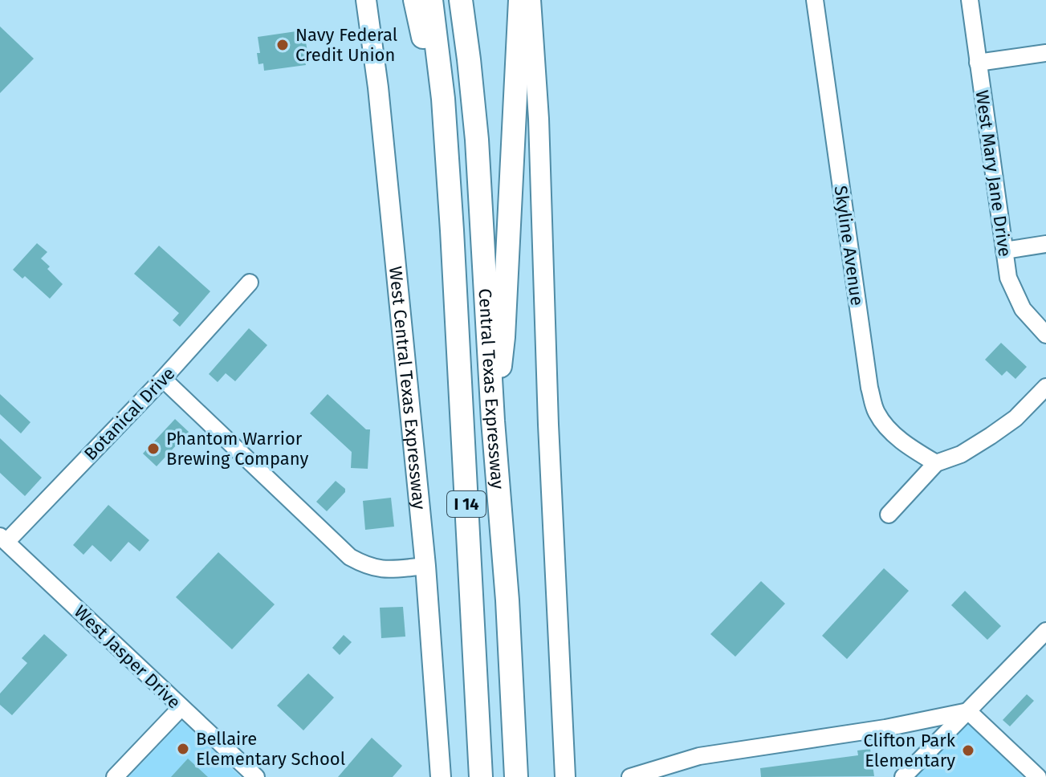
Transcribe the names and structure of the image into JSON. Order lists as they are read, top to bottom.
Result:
{
  "streets": {
    "highway": ["Central Texas Expressway", "I 14"],
    "main road": ["West Central Texas Expressway"],
    "street": [
      "West Mary Jane Drive",
      "Skyline Avenue",
      "Botanical Drive",
      "West Jasper Drive"
    ]
  },
  "crossings": [
    ["Botanical Drive", "West Jasper Drive"]
  ],
  "places": [
    "Navy Federal Credit Union",
    "Phantom Warrior Brewing Company",
    "Bellaire Elementary School",
    "Clifton Park Elementary"
  ]
}
